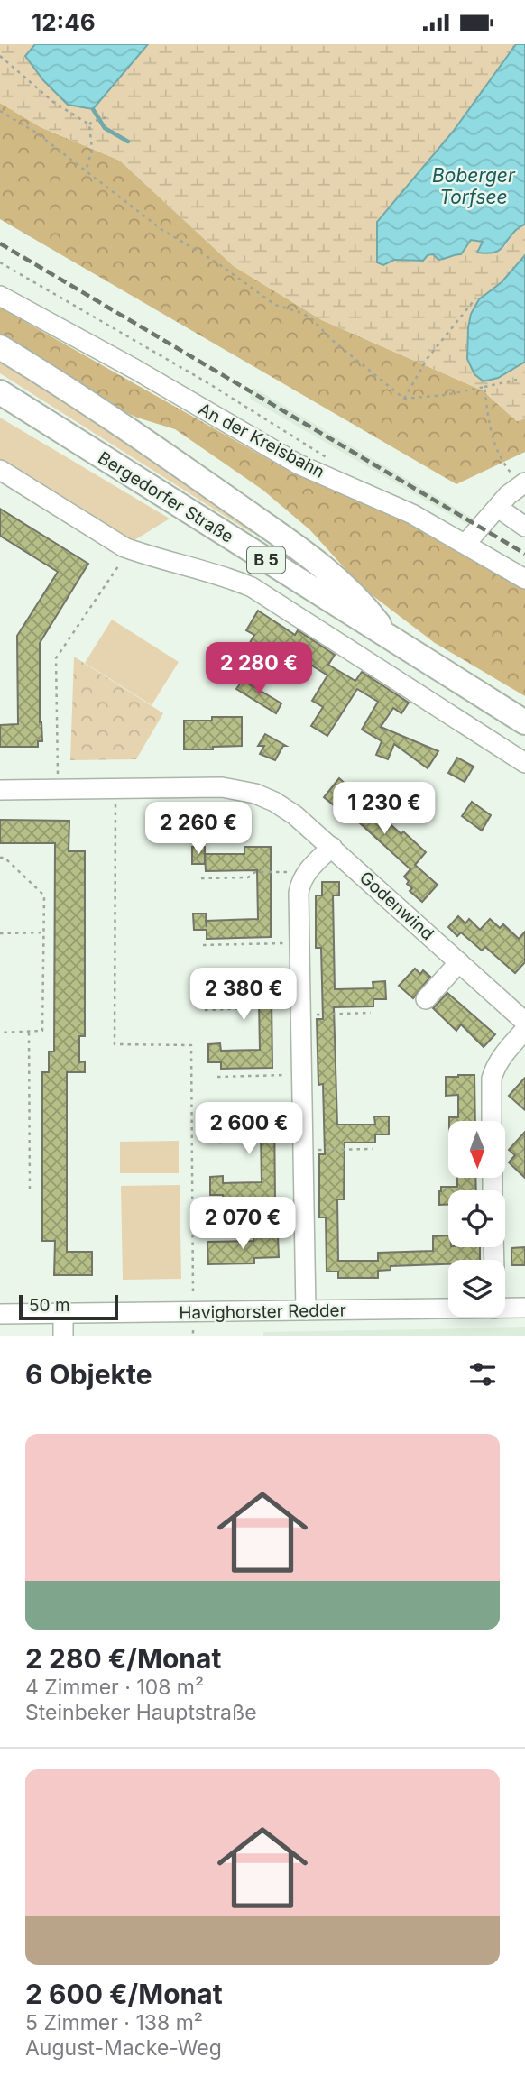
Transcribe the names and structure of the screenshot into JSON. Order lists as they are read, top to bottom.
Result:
{
  "streets": {
    "main road": ["Bergedorfer Straße", "B 5"],
    "street": ["An der Kreisbahn", "Godenwind", "Havighorster Redder"]
  },
  "water": ["Boberger Torfsee"],
  "scale_bar": "50 m",
  "north": "bottom",
  "page": {
    "status": "12:46",
    "price": [
      "2 280 €",
      "1 230 €",
      "2 260 €",
      "2 380 €",
      "2 600 €",
      "2 070 €"
    ],
    "scale": "50 m",
    "heading": "6 Objekte",
    "list": [
      {
        "name": "2 280 €/Monat",
        "note": "4 Zimmer · 108 m² · Steinbeker Hauptstraße"
      },
      {
        "name": "2 600 €/Monat",
        "note": "5 Zimmer · 138 m² · August-Macke-Weg"
      }
    ]
  }
}
